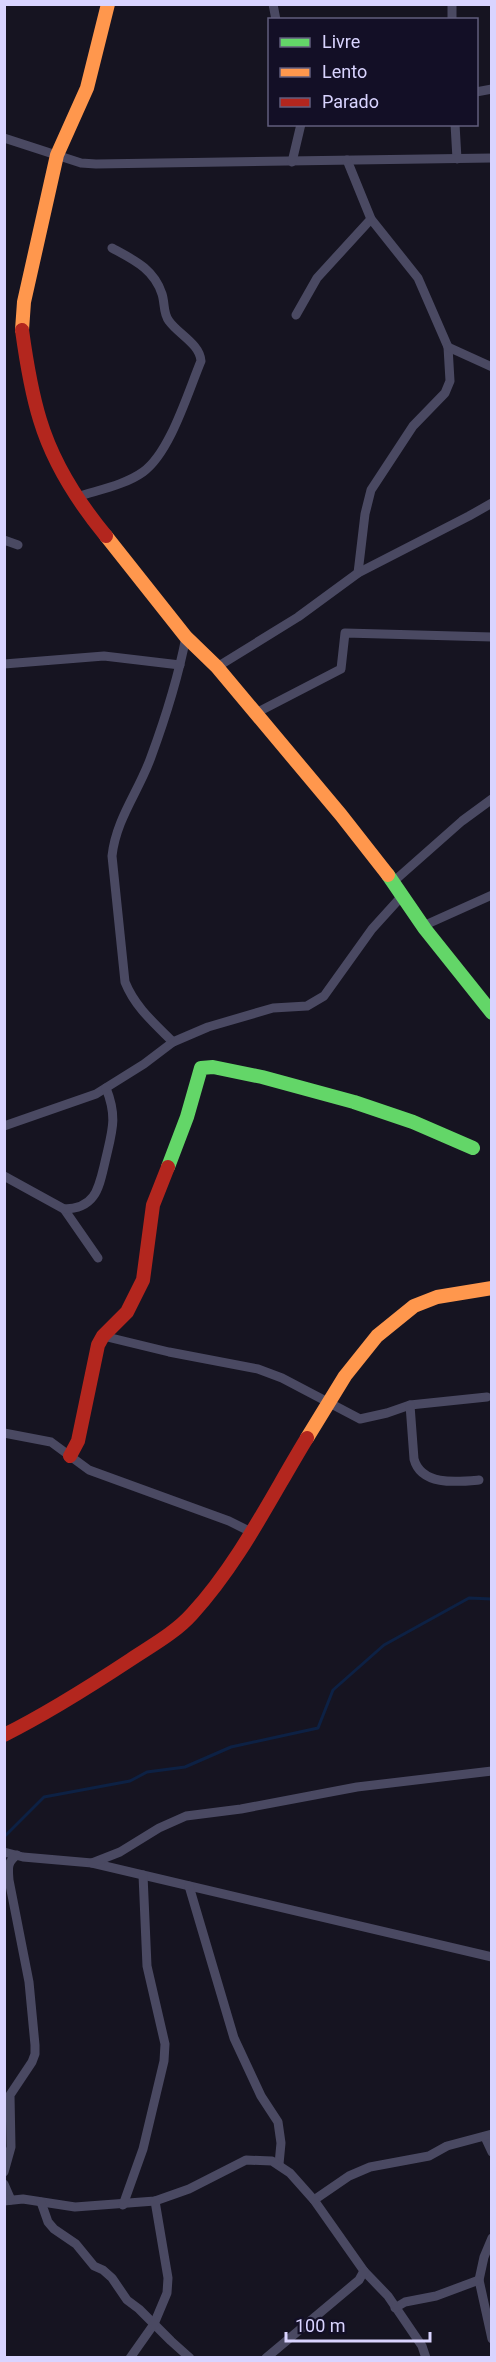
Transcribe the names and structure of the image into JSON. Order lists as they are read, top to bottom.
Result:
{
  "legend": ["Livre", "Lento", "Parado"],
  "scale_bar": "100 m"
}
